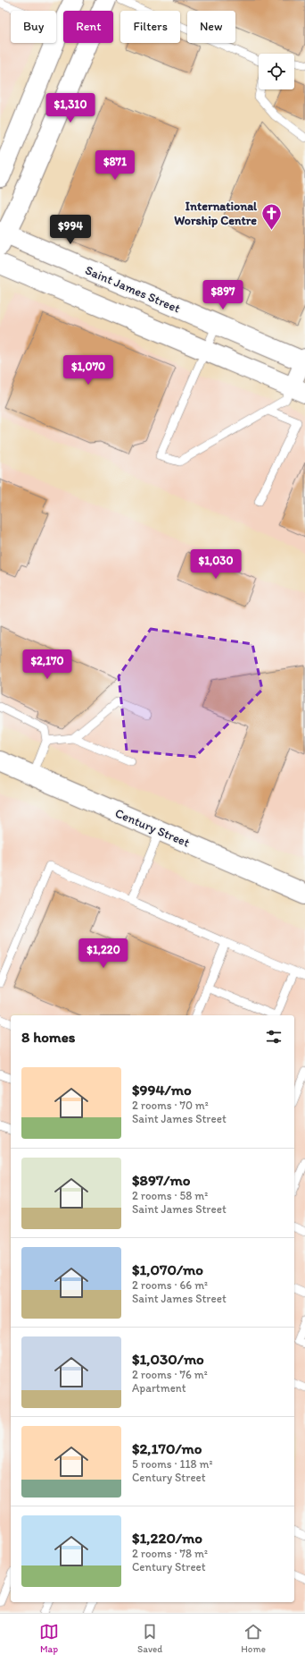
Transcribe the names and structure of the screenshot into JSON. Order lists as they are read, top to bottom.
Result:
{
  "streets": {
    "main road": ["Saint James Street", "Century Street"]
  },
  "places": {
    "church": ["International Worship Centre"]
  },
  "page": {
    "chip": [
      "Buy",
      "Rent",
      "Filters",
      "New"
    ],
    "price": [
      "$1,310",
      "$871",
      "$994",
      "$897",
      "$1,070",
      "$1,030",
      "$2,170",
      "$1,220"
    ],
    "heading": "8 homes",
    "list": [
      {
        "name": "$994/mo",
        "note": "2 rooms · 70 m² · Saint James Street"
      },
      {
        "name": "$897/mo",
        "note": "2 rooms · 58 m² · Saint James Street"
      },
      {
        "name": "$1,070/mo",
        "note": "2 rooms · 66 m² · Saint James Street"
      },
      {
        "name": "$1,030/mo",
        "note": "2 rooms · 76 m² · Apartment"
      },
      {
        "name": "$2,170/mo",
        "note": "5 rooms · 118 m² · Century Street"
      },
      {
        "name": "$1,220/mo",
        "note": "2 rooms · 78 m² · Century Street"
      }
    ],
    "tabs": ["Map", "Saved", "Home"]
  }
}
